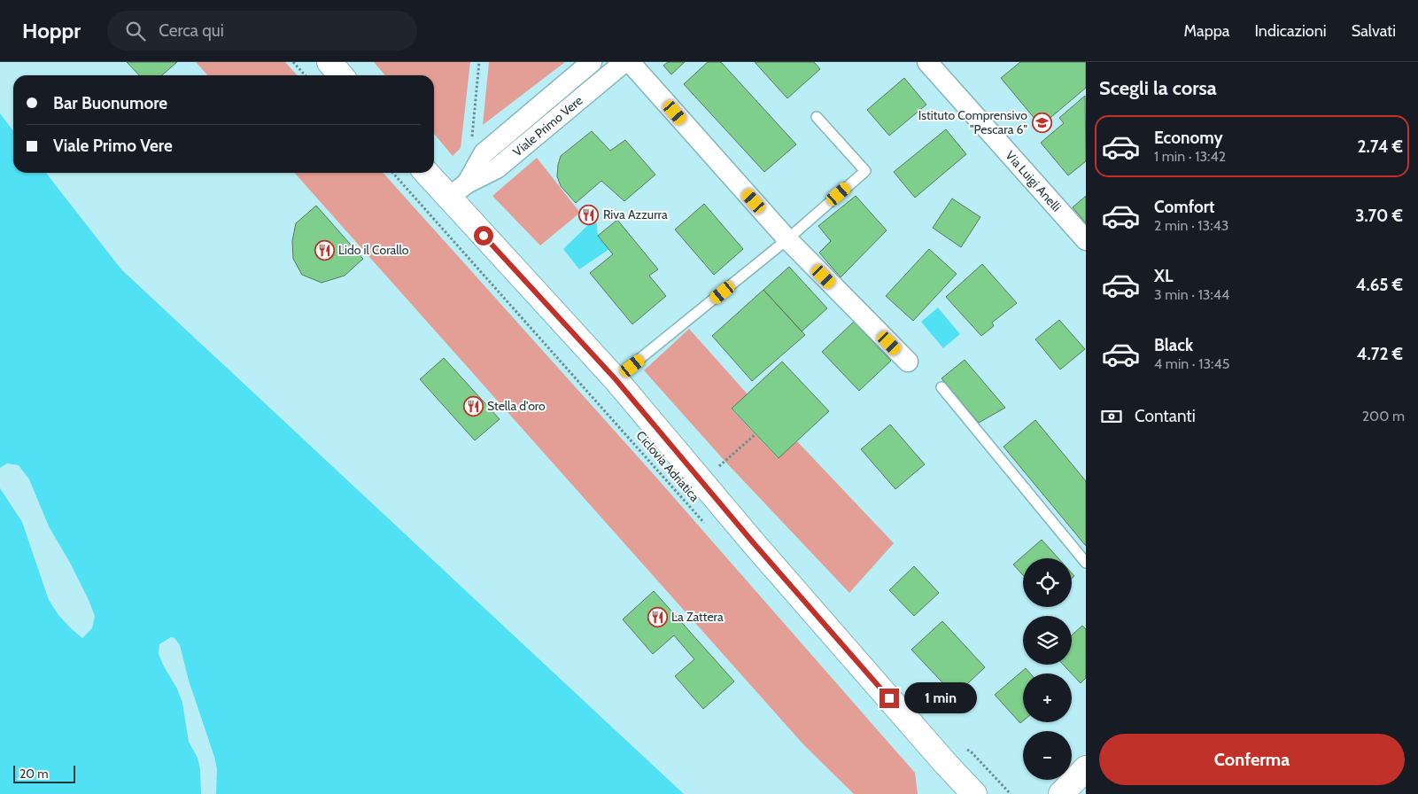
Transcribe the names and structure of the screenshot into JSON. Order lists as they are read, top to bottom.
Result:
{
  "streets": {
    "street": ["Viale Primo Vere", "Via Luigi Anelli"],
    "path": ["Ciclovia Adriatica"]
  },
  "places": {
    "school or university": ["Istituto Comprensivo \"Pescara 6\""],
    "restaurant": [
      "Riva Azzurra",
      "Lido il Corallo",
      "Stella d'oro",
      "La Zattera"
    ]
  },
  "scale_bar": "20 m",
  "page": {
    "header": "Hoppr",
    "search": "Cerca qui",
    "nav": ["Mappa", "Indicazioni", "Salvati"],
    "heading": "Scegli la corsa",
    "banner": ["Bar Buonumore", "Viale Primo Vere"],
    "list": [
      {
        "name": "Economy",
        "note": "1 min · 13:42",
        "value": "2.74 €"
      },
      {
        "name": "Comfort",
        "note": "2 min · 13:43",
        "value": "3.70 €"
      },
      {
        "name": "XL",
        "note": "3 min · 13:44",
        "value": "4.65 €"
      },
      {
        "name": "Black",
        "note": "4 min · 13:45",
        "value": "4.72 €"
      }
    ],
    "pay": ["Contanti", "200 m"],
    "map_buttons": ["+", "−"],
    "bubble": "1 min",
    "buttons": "Conferma",
    "scale": "20 m"
  }
}
